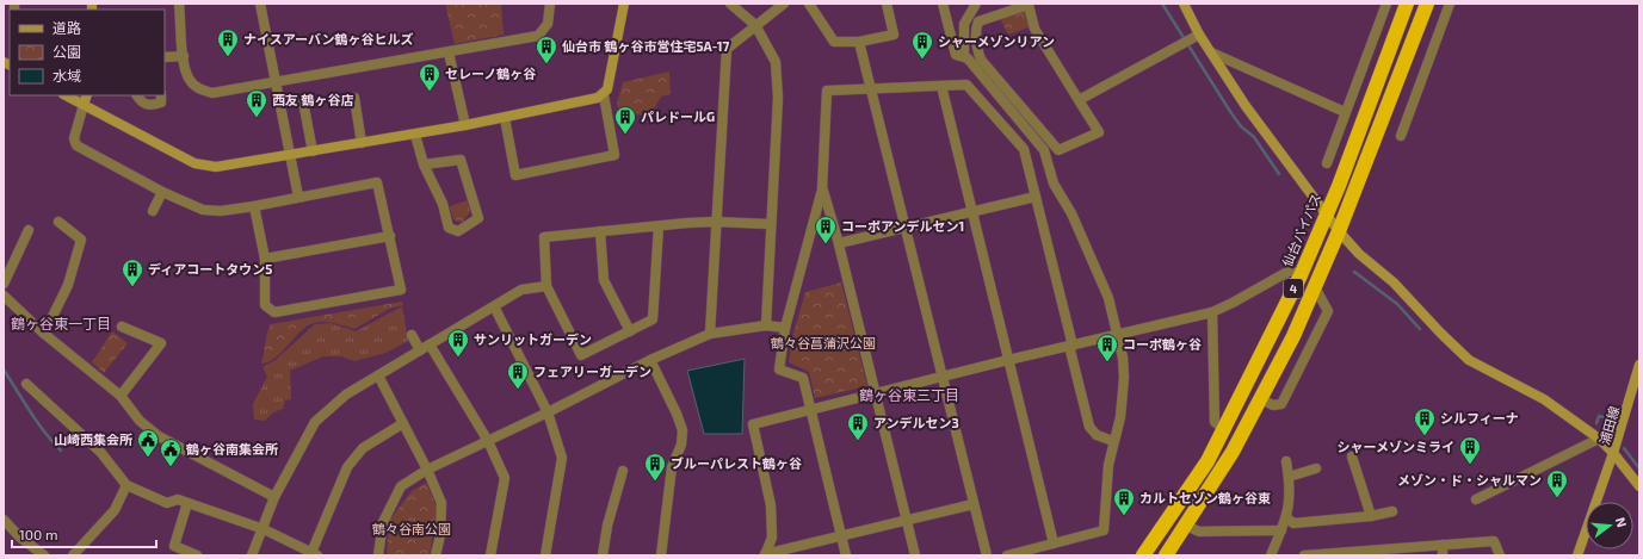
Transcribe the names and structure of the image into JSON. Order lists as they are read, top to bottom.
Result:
{
  "streets": {
    "highway": ["仙台バイパス", "4"],
    "street": ["浦田線"]
  },
  "districts": ["鶴ヶ谷東一丁目", "鶴ヶ谷東三丁目"],
  "parks": ["鶴々谷菖蒲沢公園", "鶴々谷南公園"],
  "places": {
    "building": [
      "ナイスアーバン鶴ヶ谷ヒルズ",
      "シャーメゾンリアン",
      "仙台市 鶴ヶ谷市営住宅5A-17",
      "セレーノ鶴ヶ谷",
      "西友 鶴ヶ谷店",
      "パレドールG",
      "コーポアンデルセン1",
      "ディアコートタウン5",
      "サンリットガーデン",
      "コーポ鶴ヶ谷",
      "フェアリーガーデン",
      "シルフィーナ",
      "アンデルセン3",
      "シャーメゾンミライ",
      "ブルーパレスト鶴ヶ谷",
      "メゾン・ド・シャルマン",
      "カルトセゾン鶴ヶ谷東"
    ],
    "public building": ["山崎西集会所", "鶴ヶ谷南集会所"]
  },
  "legend": ["道路", "公園", "水域"],
  "scale_bar": "100 m",
  "north": "right"
}
